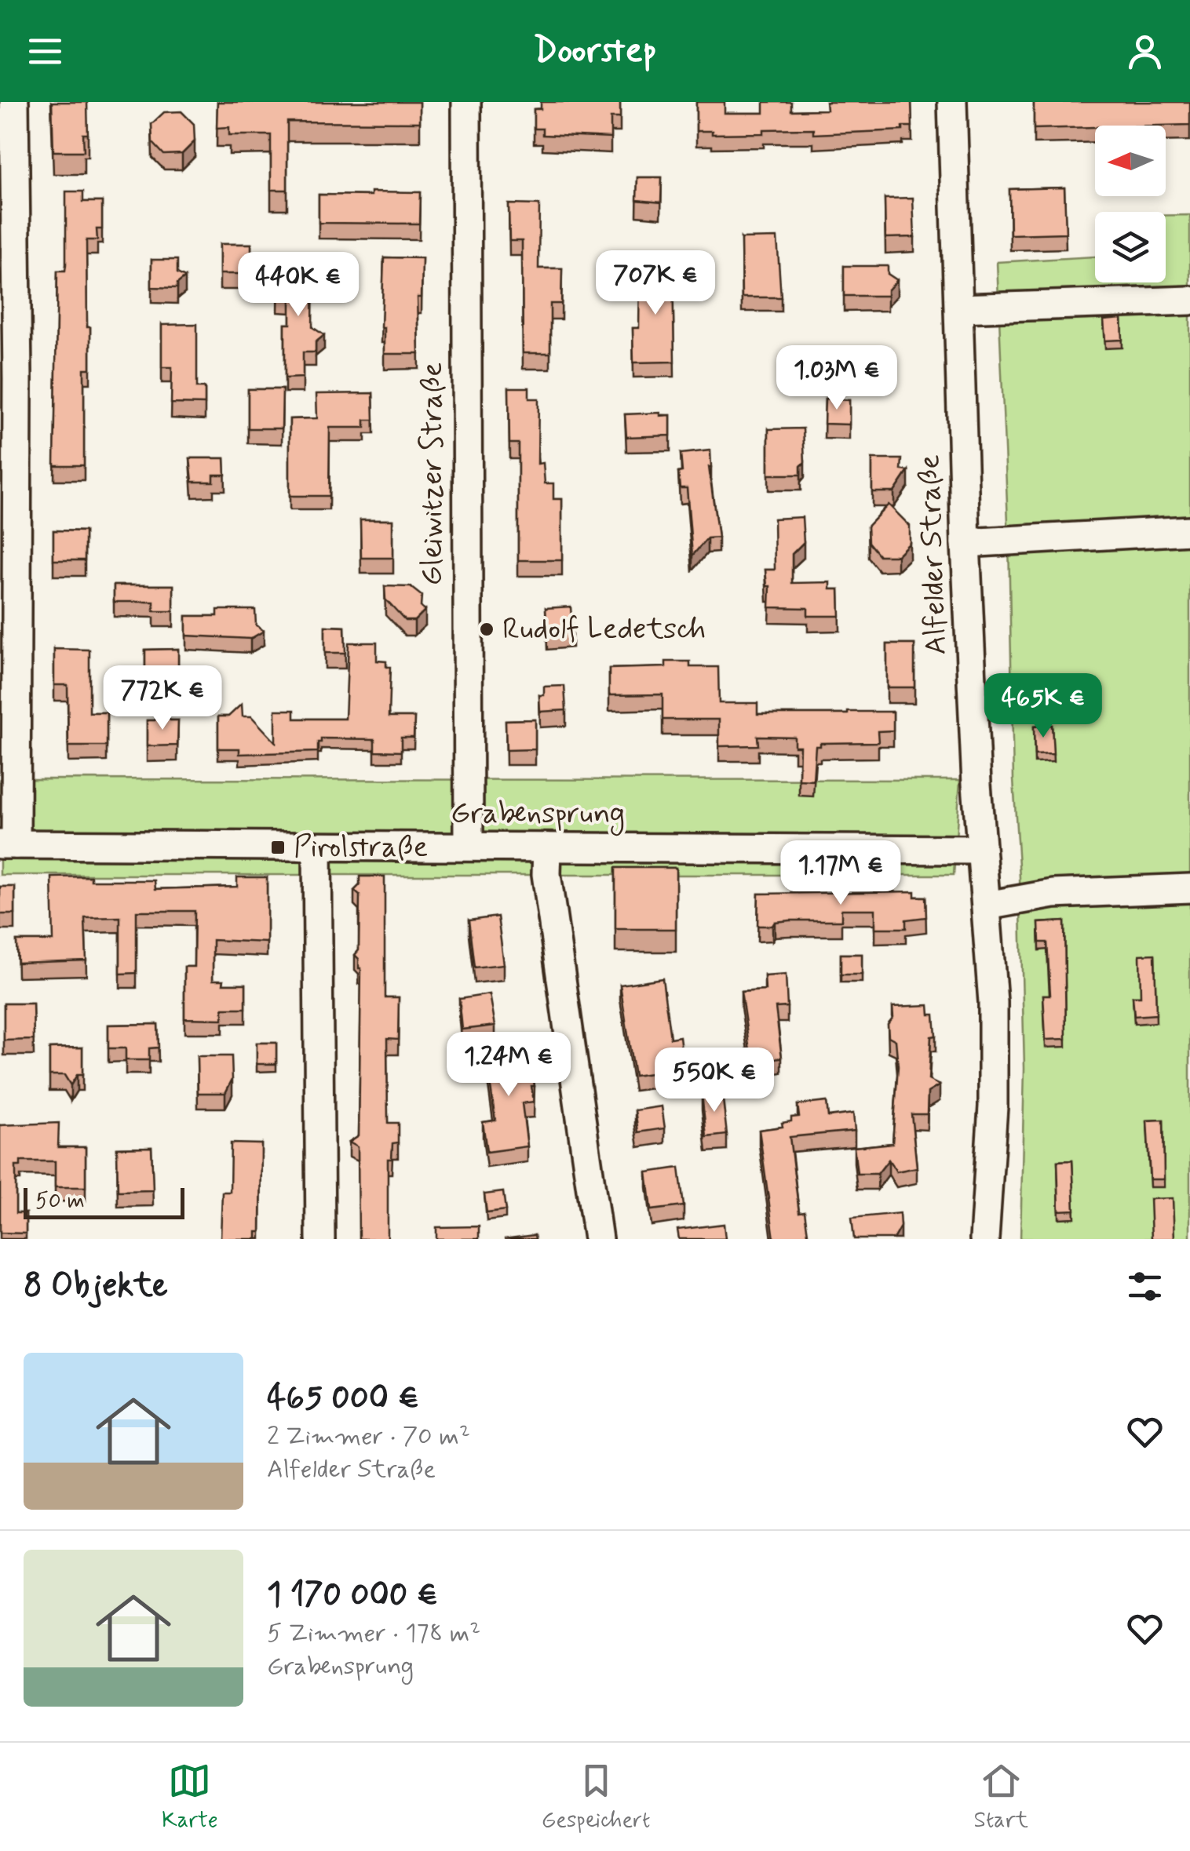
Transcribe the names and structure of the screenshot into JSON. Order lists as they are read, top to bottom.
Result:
{
  "streets": {
    "street": ["Gleiwitzer Straße", "Alfelder Straße", "Grabensprung"]
  },
  "crossings": [
    ["Gleiwitzer Straße", "Grabensprung"],
    ["Alfelder Straße", "Grabensprung"]
  ],
  "places": {
    "other": ["Rudolf Ledetsch"],
    "transit": ["Pirolstraße"]
  },
  "scale_bar": "50 m",
  "north": "left",
  "page": {
    "header": "Doorstep",
    "price": [
      "707K €",
      "440K €",
      "1.03M €",
      "772K €",
      "465K €",
      "1.17M €",
      "1.24M €",
      "550K €"
    ],
    "scale": "50 m",
    "heading": "8 Objekte",
    "list": [
      {
        "name": "465 000 €",
        "note": "2 Zimmer · 70 m² · Alfelder Straße"
      },
      {
        "name": "1 170 000 €",
        "note": "5 Zimmer · 178 m² · Grabensprung"
      }
    ],
    "tabs": ["Karte", "Gespeichert", "Start"]
  }
}
